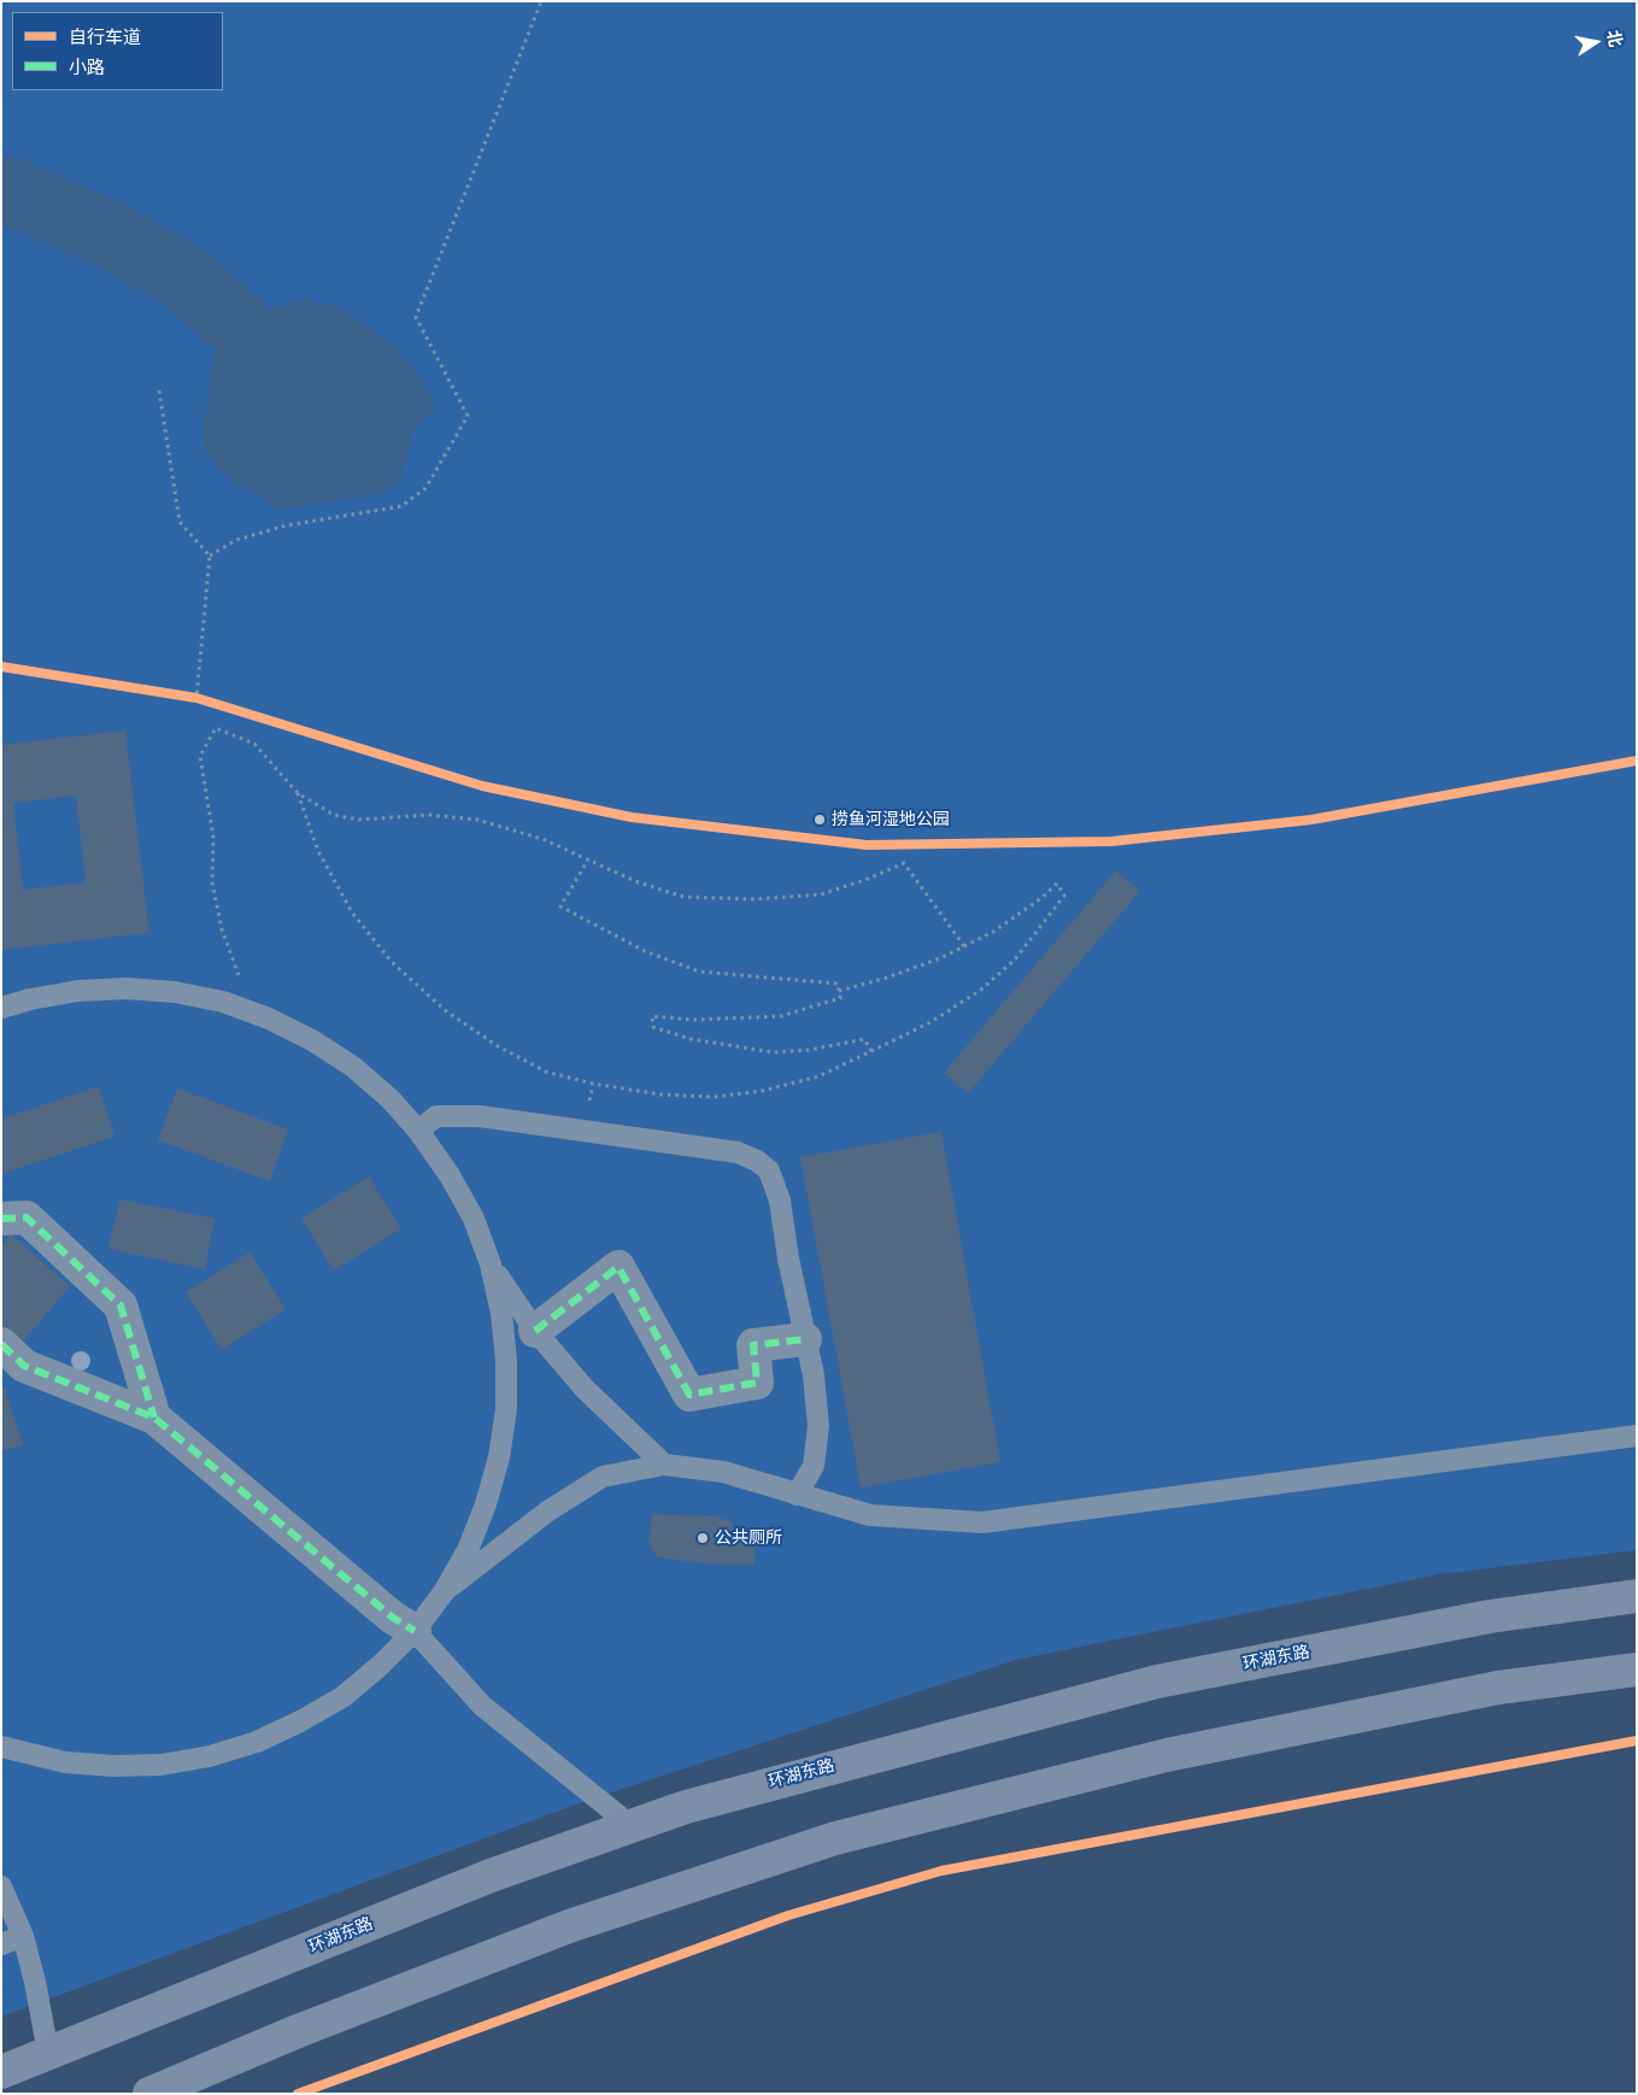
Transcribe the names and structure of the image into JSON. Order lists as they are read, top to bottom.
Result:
{
  "streets": {
    "main road": ["环湖东路"]
  },
  "places": ["捞鱼河湿地公园", "公共厕所"],
  "legend": ["自行车道", "小路"],
  "north": "right"
}
